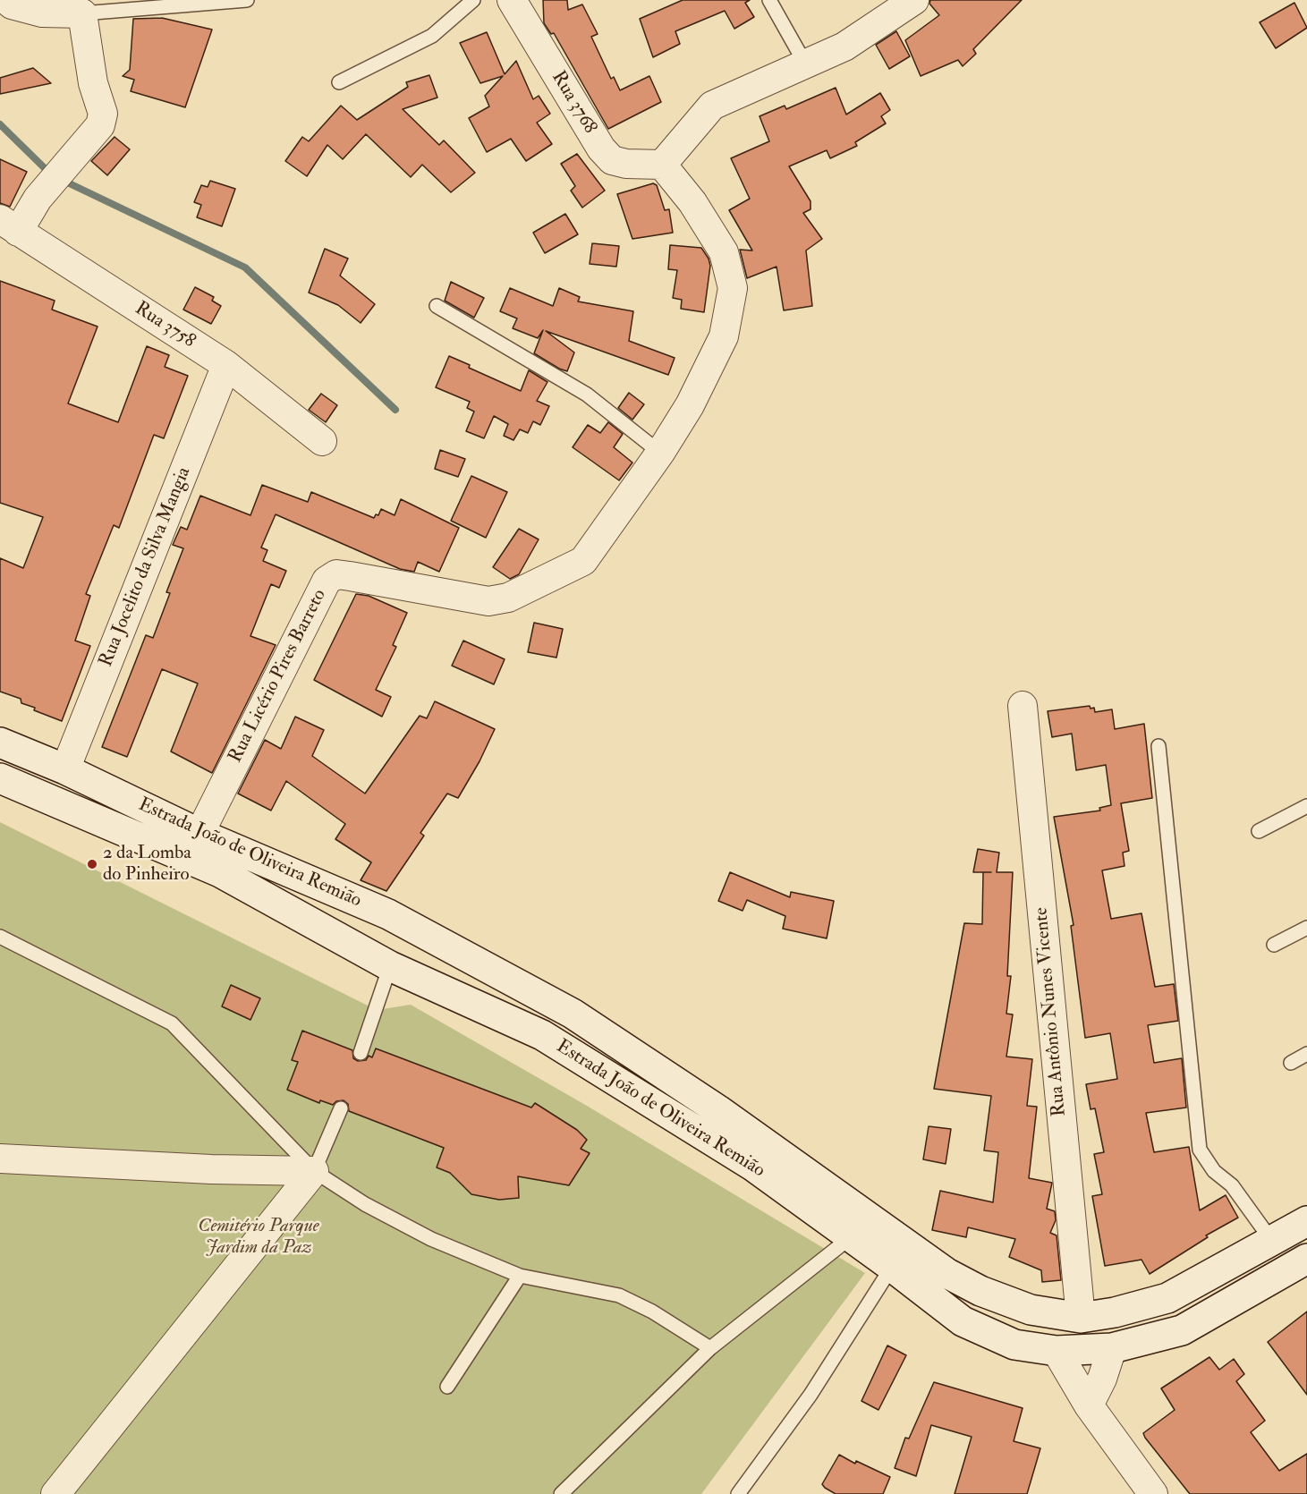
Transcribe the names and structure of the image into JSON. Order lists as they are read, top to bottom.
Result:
{
  "streets": {
    "main road": ["Estrada João de Oliveira Remião"],
    "street": [
      "Rua 3768",
      "Rua 3758",
      "Rua Jocelito da Silva Mangia",
      "Rua Licério Pires Barreto",
      "Rua Antônio Nunes Vicente"
    ]
  },
  "crossings": [
    ["Rua 3768", "Rua Licério Pires Barreto"],
    ["Rua 3758", "Rua Jocelito da Silva Mangia"],
    ["Rua Jocelito da Silva Mangia", "Estrada João de Oliveira Remião"],
    ["Rua Licério Pires Barreto", "Estrada João de Oliveira Remião"],
    ["Estrada João de Oliveira Remião", "Rua Antônio Nunes Vicente"]
  ],
  "parks": ["Cemitério Parque Jardim da Paz"],
  "places": ["2 da Lomba do Pinheiro"]
}
